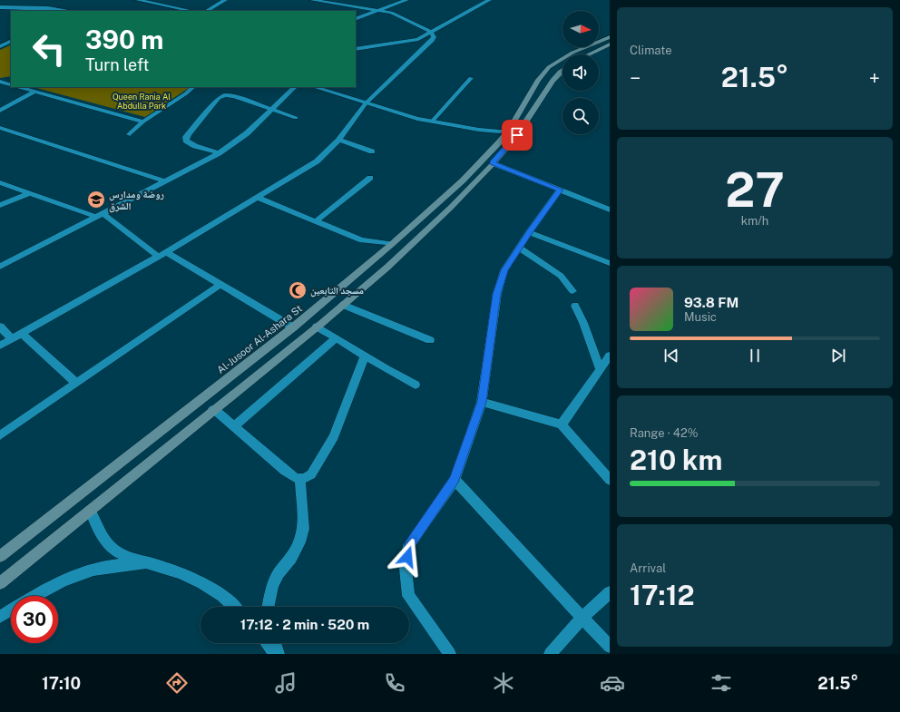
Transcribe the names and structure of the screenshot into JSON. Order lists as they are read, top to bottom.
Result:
{
  "streets": {
    "main road": ["Al-Jusoor Al-Ashara St"]
  },
  "parks": ["Queen Rania Al Abdulla Park"],
  "places": {
    "school or university": ["روضة ومدارس الشرق"],
    "mosque": ["مسجد التابعين"]
  },
  "north": "right",
  "page": {
    "tile": [
      "Climate",
      ["27", "km/h"],
      ["Range · 42%", "210 km"],
      ["Arrival", "17:12"]
    ],
    "turn": ["390 m", "Turn left"],
    "heat": ["−", "21.5°", "+"],
    "song": ["93.8 FM", "Music"],
    "limit": "30",
    "trip": "17:12 · 2 min · 520 m",
    "tabs": ["17:10", "21.5°"]
  }
}
